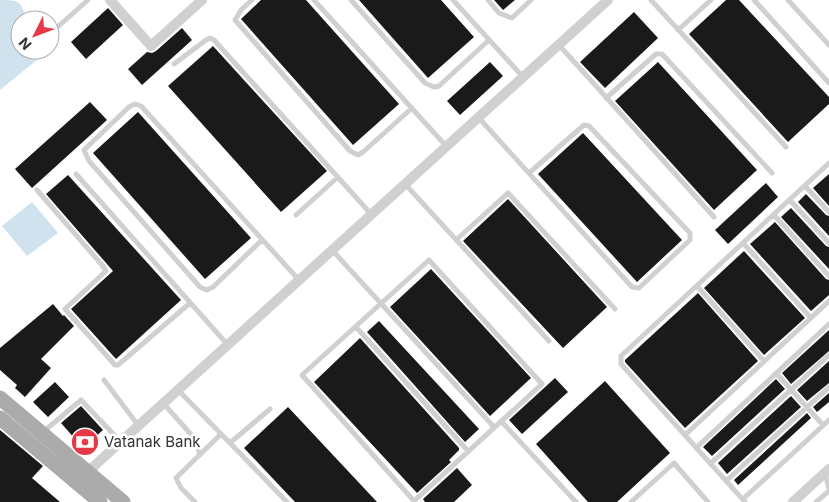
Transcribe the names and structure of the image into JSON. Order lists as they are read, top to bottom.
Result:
{
  "places": {
    "bank": ["Vatanak Bank"]
  },
  "north": "bottom left"
}
